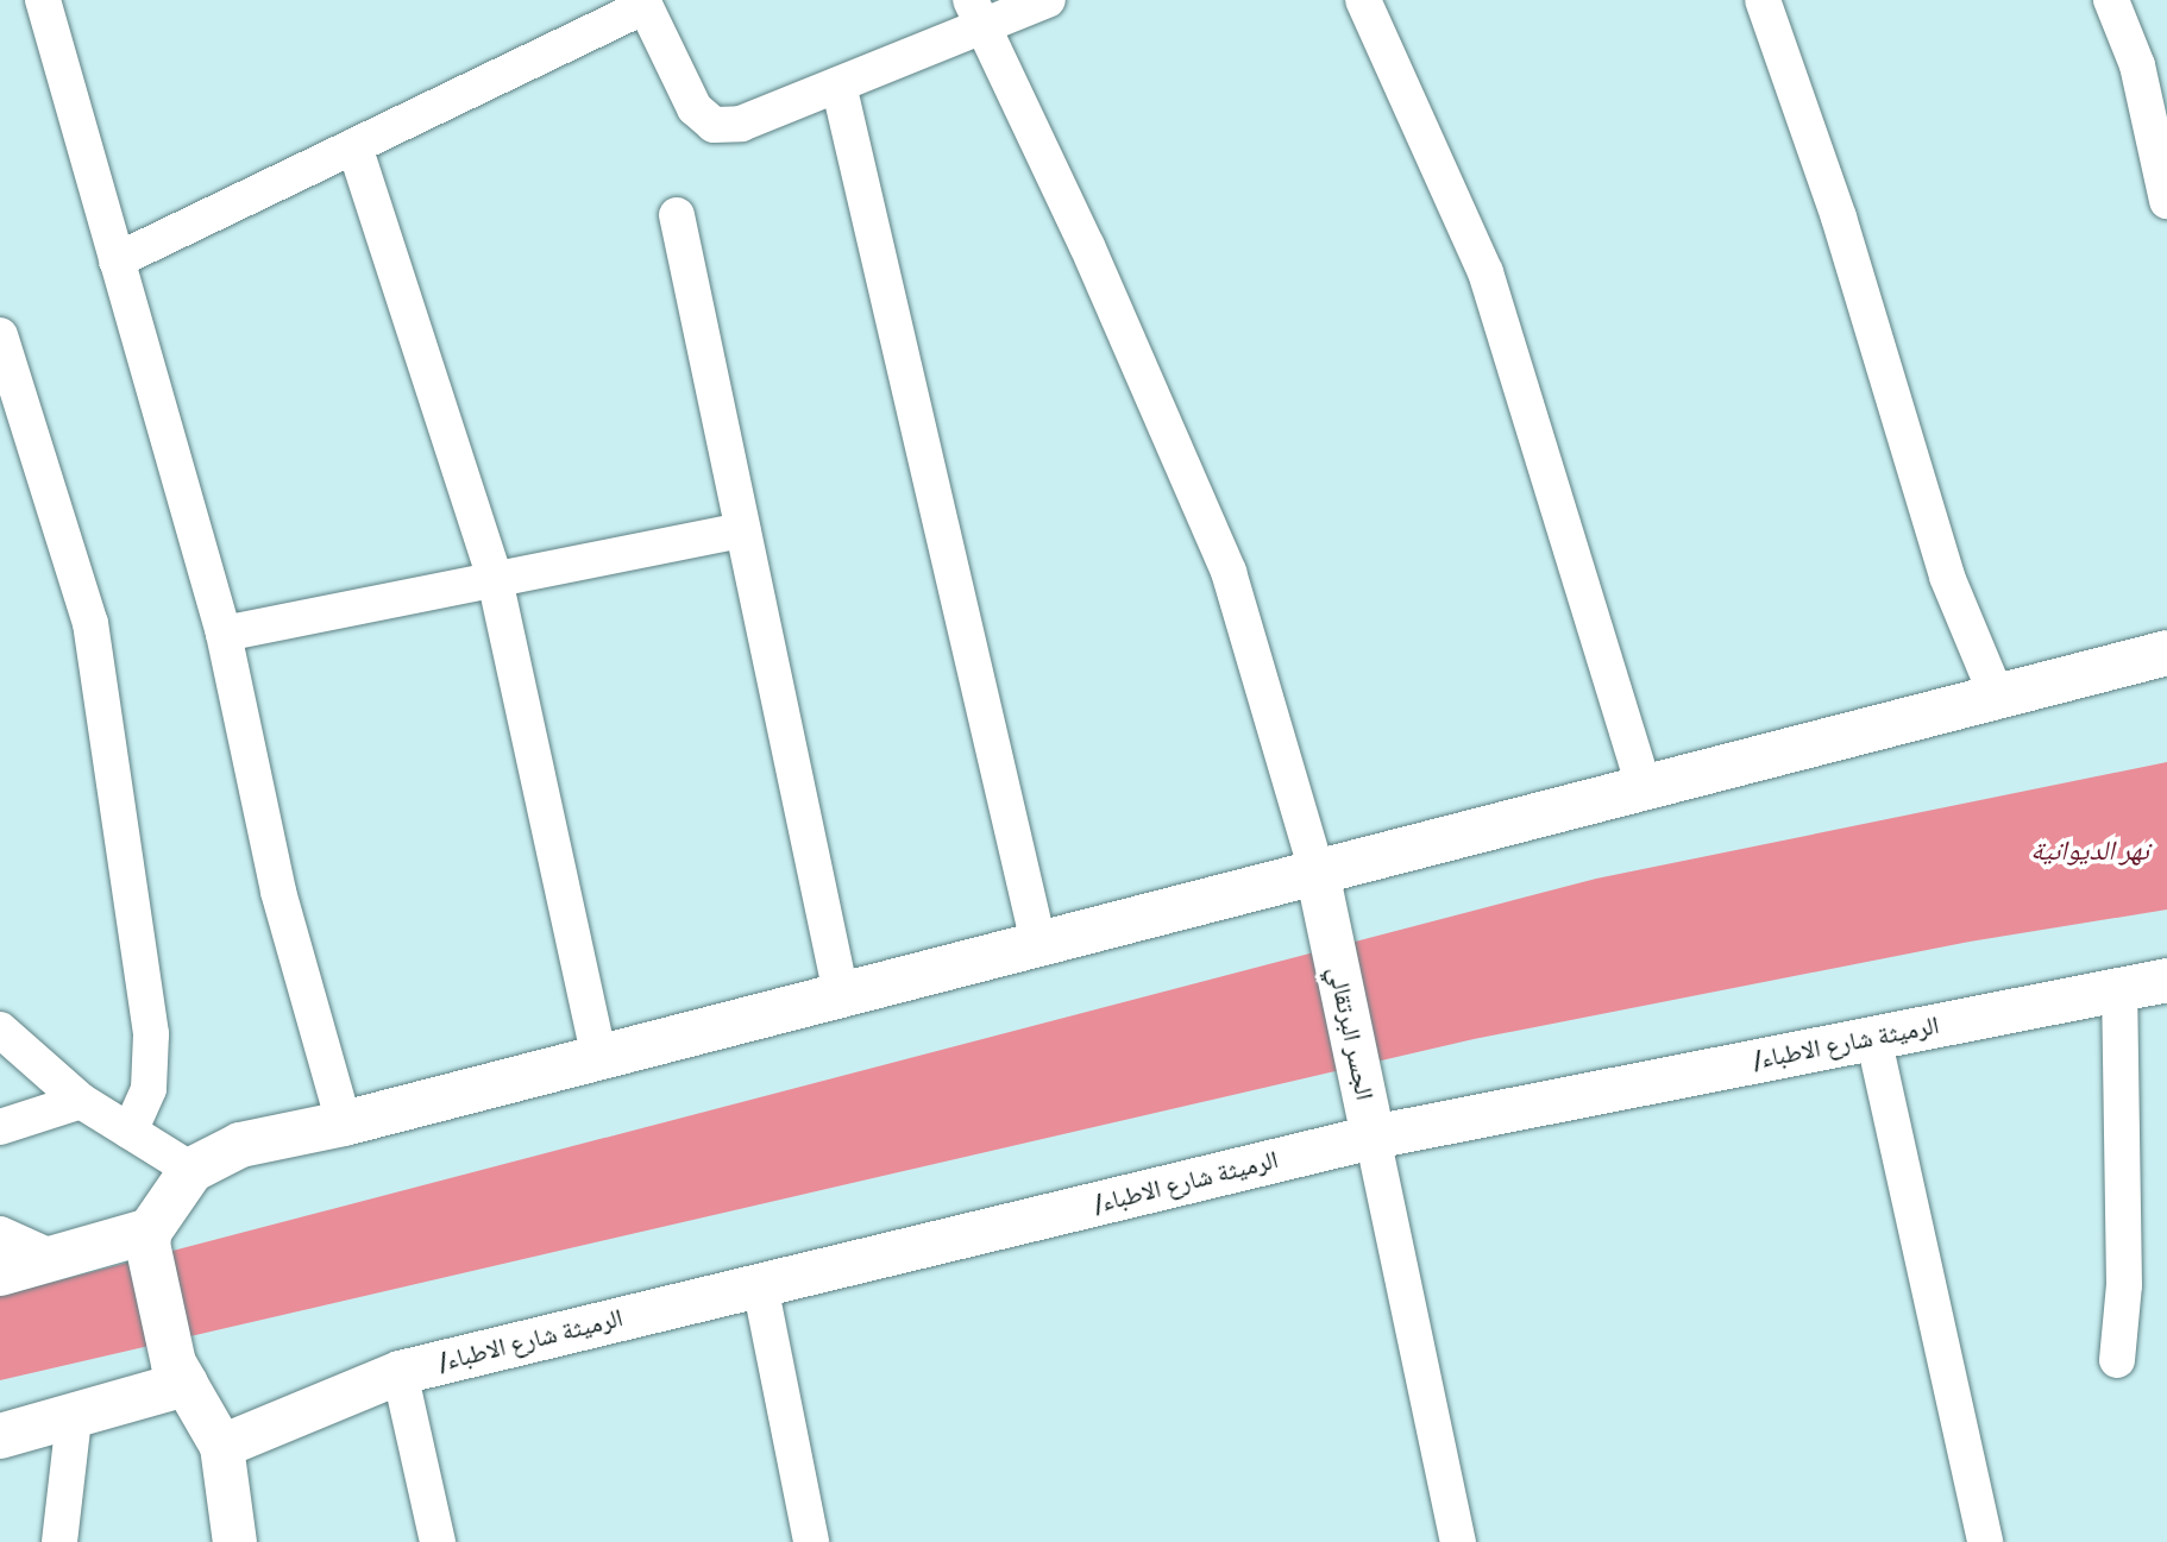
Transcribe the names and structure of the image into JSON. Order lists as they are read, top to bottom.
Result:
{
  "streets": {
    "street": ["الجسر البرتقالي", "/الرميثة شارع الاطباء"]
  },
  "crossings": [
    ["الجسر البرتقالي", "/الرميثة شارع الاطباء"]
  ],
  "water": ["نهر الديوانية"]
}
